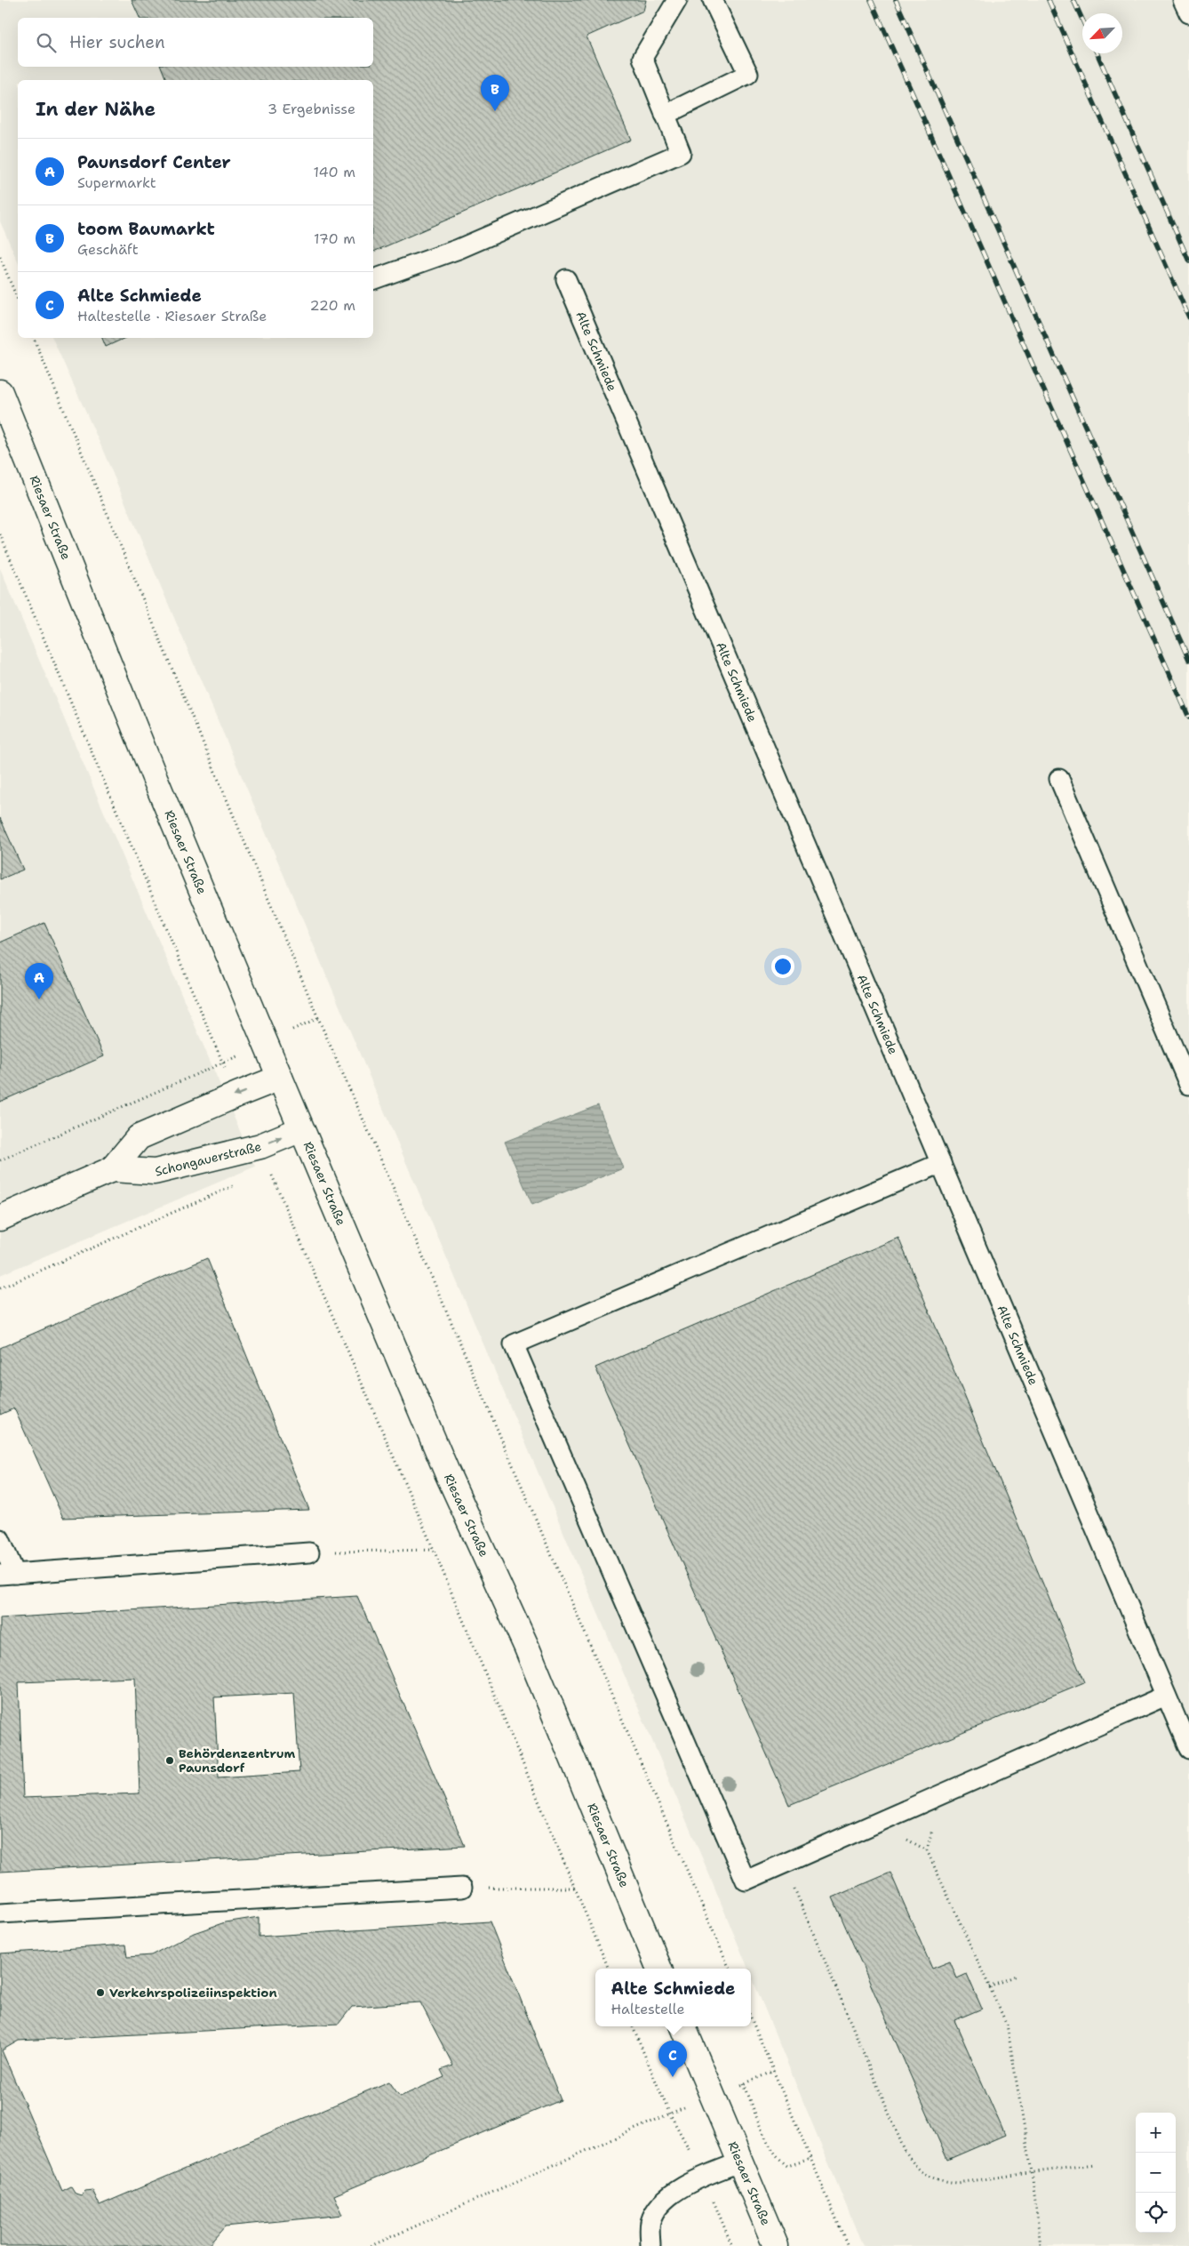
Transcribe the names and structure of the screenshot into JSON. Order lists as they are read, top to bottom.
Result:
{
  "streets": {
    "main road": ["Riesaer Straße", "Schongauerstraße"],
    "lane": ["Alte Schmiede"]
  },
  "crossings": [
    ["Riesaer Straße", "Schongauerstraße"]
  ],
  "places": ["Behördenzentrum Paunsdorf", "Verkehrspolizeiinspektion"],
  "north": "bottom left",
  "page": {
    "search": "Hier suchen",
    "pins": ["B", "A", "C"],
    "heading": ["In der Nähe", "3 Ergebnisse"],
    "list": [
      {
        "mark": "A",
        "name": "Paunsdorf Center",
        "note": "Supermarkt",
        "value": "140 m"
      },
      {
        "mark": "B",
        "name": "toom Baumarkt",
        "note": "Geschäft",
        "value": "170 m"
      },
      {
        "mark": "C",
        "name": "Alte Schmiede",
        "note": "Haltestelle · Riesaer Straße",
        "value": "220 m"
      }
    ],
    "popup": ["Alte Schmiede", "Haltestelle"],
    "map_buttons": ["+", "−"]
  }
}
